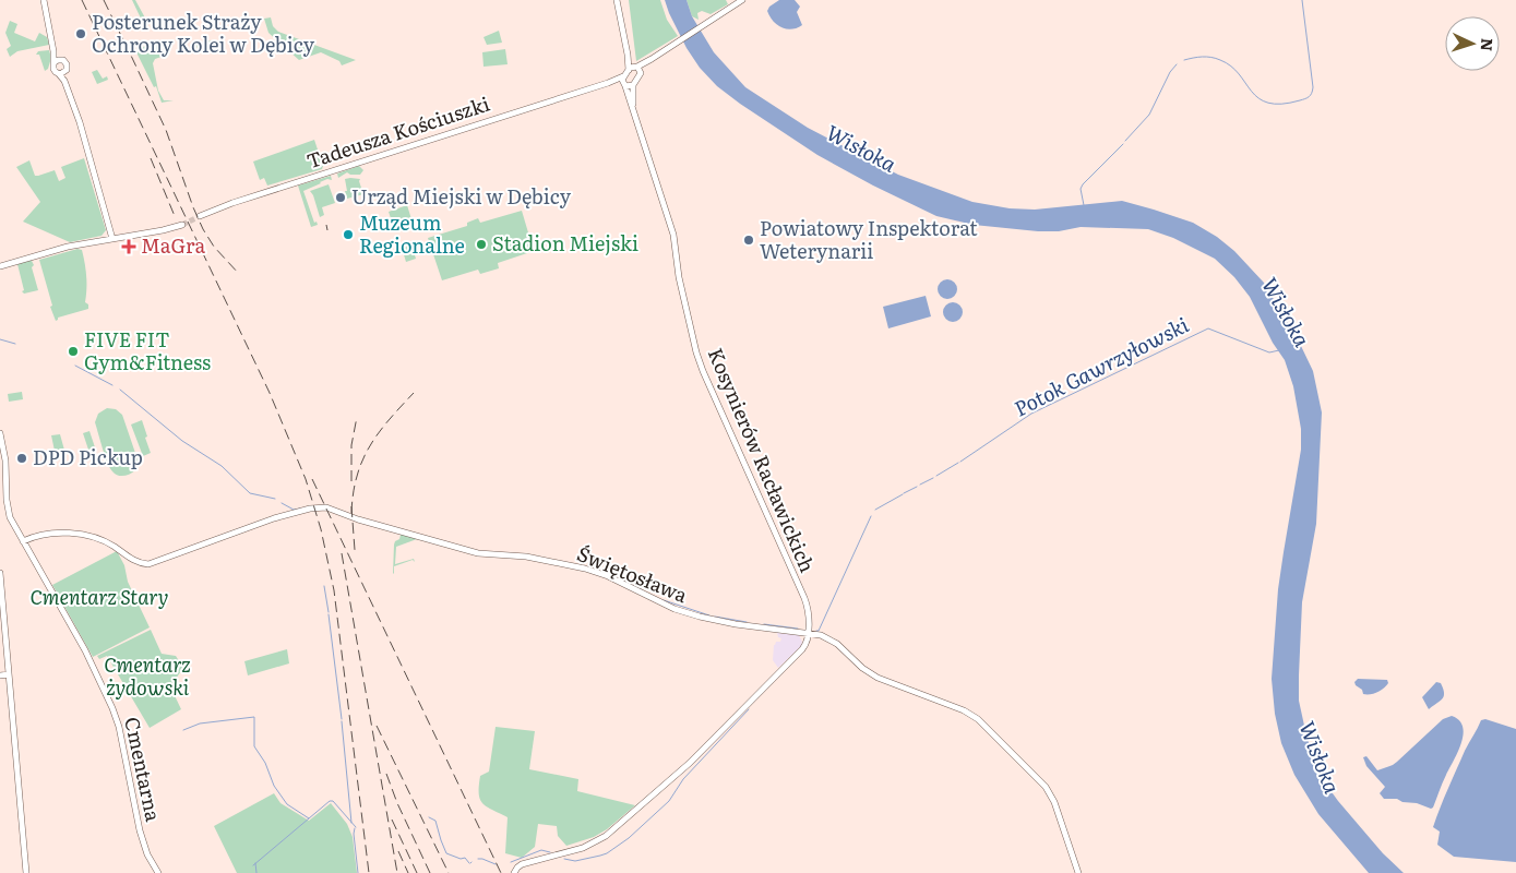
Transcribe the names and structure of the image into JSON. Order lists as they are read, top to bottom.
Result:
{
  "streets": {
    "street": [
      "Tadeusza Kościuszki",
      "Kosynierów Racławickich",
      "Świętosława",
      "Cmentarna"
    ]
  },
  "crossings": [
    ["Tadeusza Kościuszki", "Kosynierów Racławickich"],
    ["Kosynierów Racławickich", "Świętosława"],
    ["Świętosława", "Cmentarna"]
  ],
  "water": ["Wisłoka", "Potok Gawrzyłowski"],
  "parks": ["Cmentarz Stary", "Cmentarz żydowski"],
  "places": {
    "other": [
      "Posterunek Straży Ochrony Kolei w Dębicy",
      "Urząd Miejski w Dębicy",
      "Muzeum Regionalne",
      "Powiatowy Inspektorat Weterynarii",
      "Stadion Miejski",
      "FIVE FIT Gym&Fitness",
      "DPD Pickup"
    ],
    "health": ["MaGra"]
  },
  "north": "right"
}
